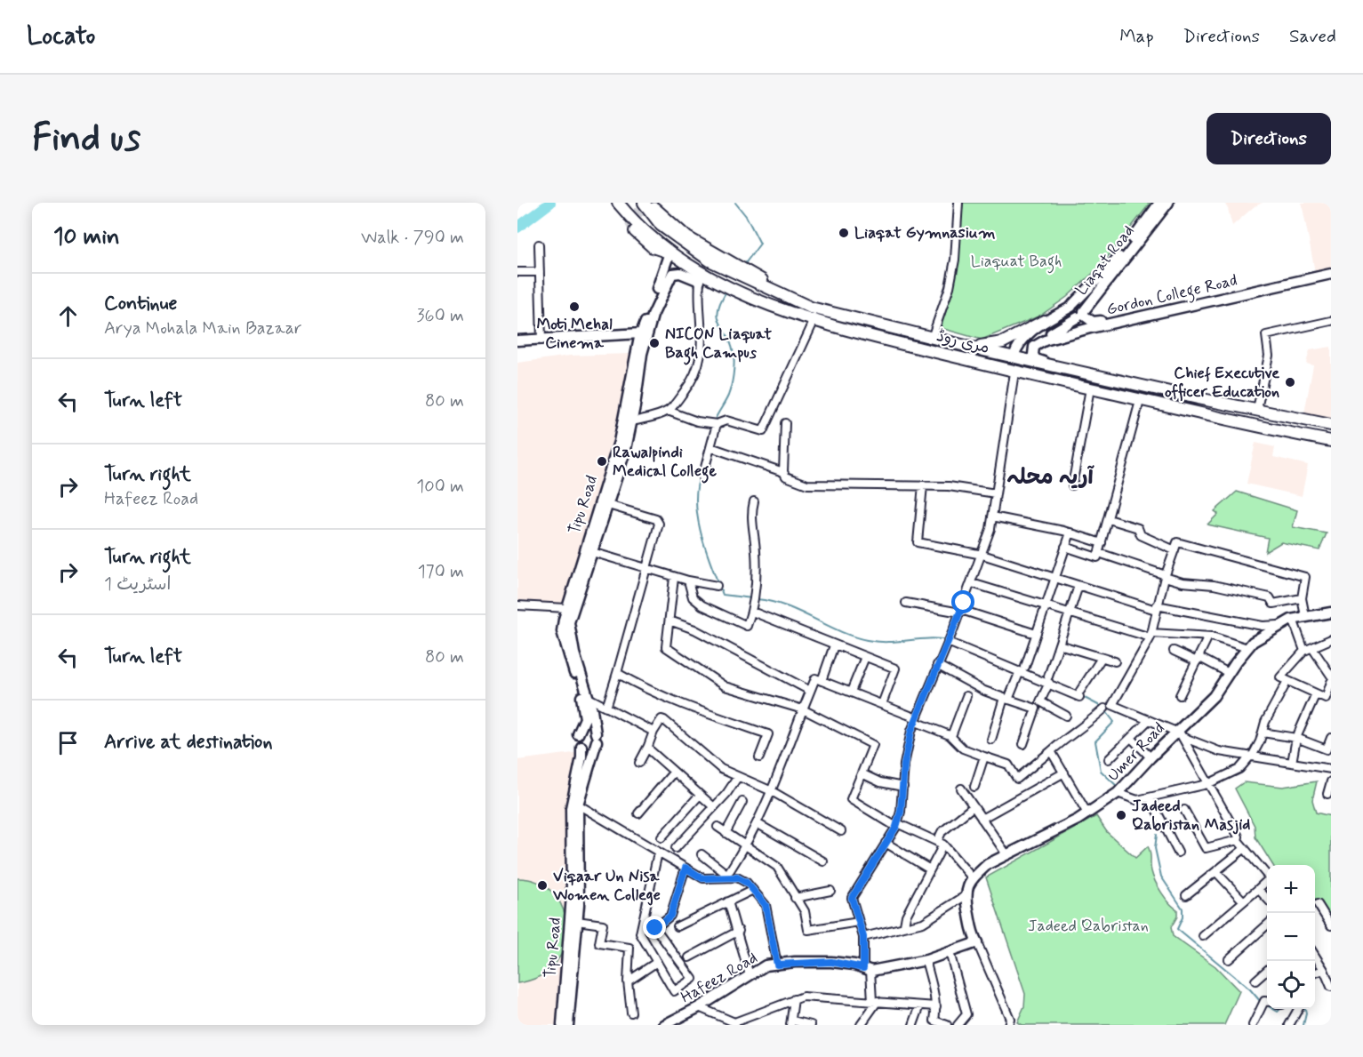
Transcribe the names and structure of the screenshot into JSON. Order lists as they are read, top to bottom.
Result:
{
  "streets": {
    "main road": [
      "Liaqat Road",
      "Gordon College Road",
      "مری روڈ",
      "Tipu Road",
      "Umer Road",
      "Hafeez Road"
    ]
  },
  "crossings": [
    ["Liaqat Road", "Gordon College Road"],
    ["Liaqat Road", "مری روڈ"],
    ["مری روڈ", "Tipu Road"]
  ],
  "districts": ["آریہ محلہ"],
  "parks": ["Liaquat Bagh", "Jadeed Qabristan"],
  "places": [
    "Liaqat Gymnasium",
    "Moti Mehal Cinema",
    "NICON Liaquat Bagh Campus",
    "Chief Executive officer Education",
    "Rawalpindi Medical College",
    "Jadeed Qabristan Masjid",
    "Viqaar Un Nisa Women College"
  ],
  "page": {
    "header": "Locato",
    "nav": ["Map", "Directions", "Saved"],
    "buttons": "Directions",
    "title": "Find us",
    "heading": ["10 min", "Walk · 790 m"],
    "list": [
      ["Continue", "Arya Mohala Main Bazaar", "360 m"],
      ["Turn left", "80 m"],
      ["Turn right", "Hafeez Road", "100 m"],
      ["Turn right", "اسٹریٹ 1", "170 m"],
      ["Turn left", "80 m"],
      "Arrive at destination"
    ],
    "map_buttons": ["+", "−"]
  }
}
